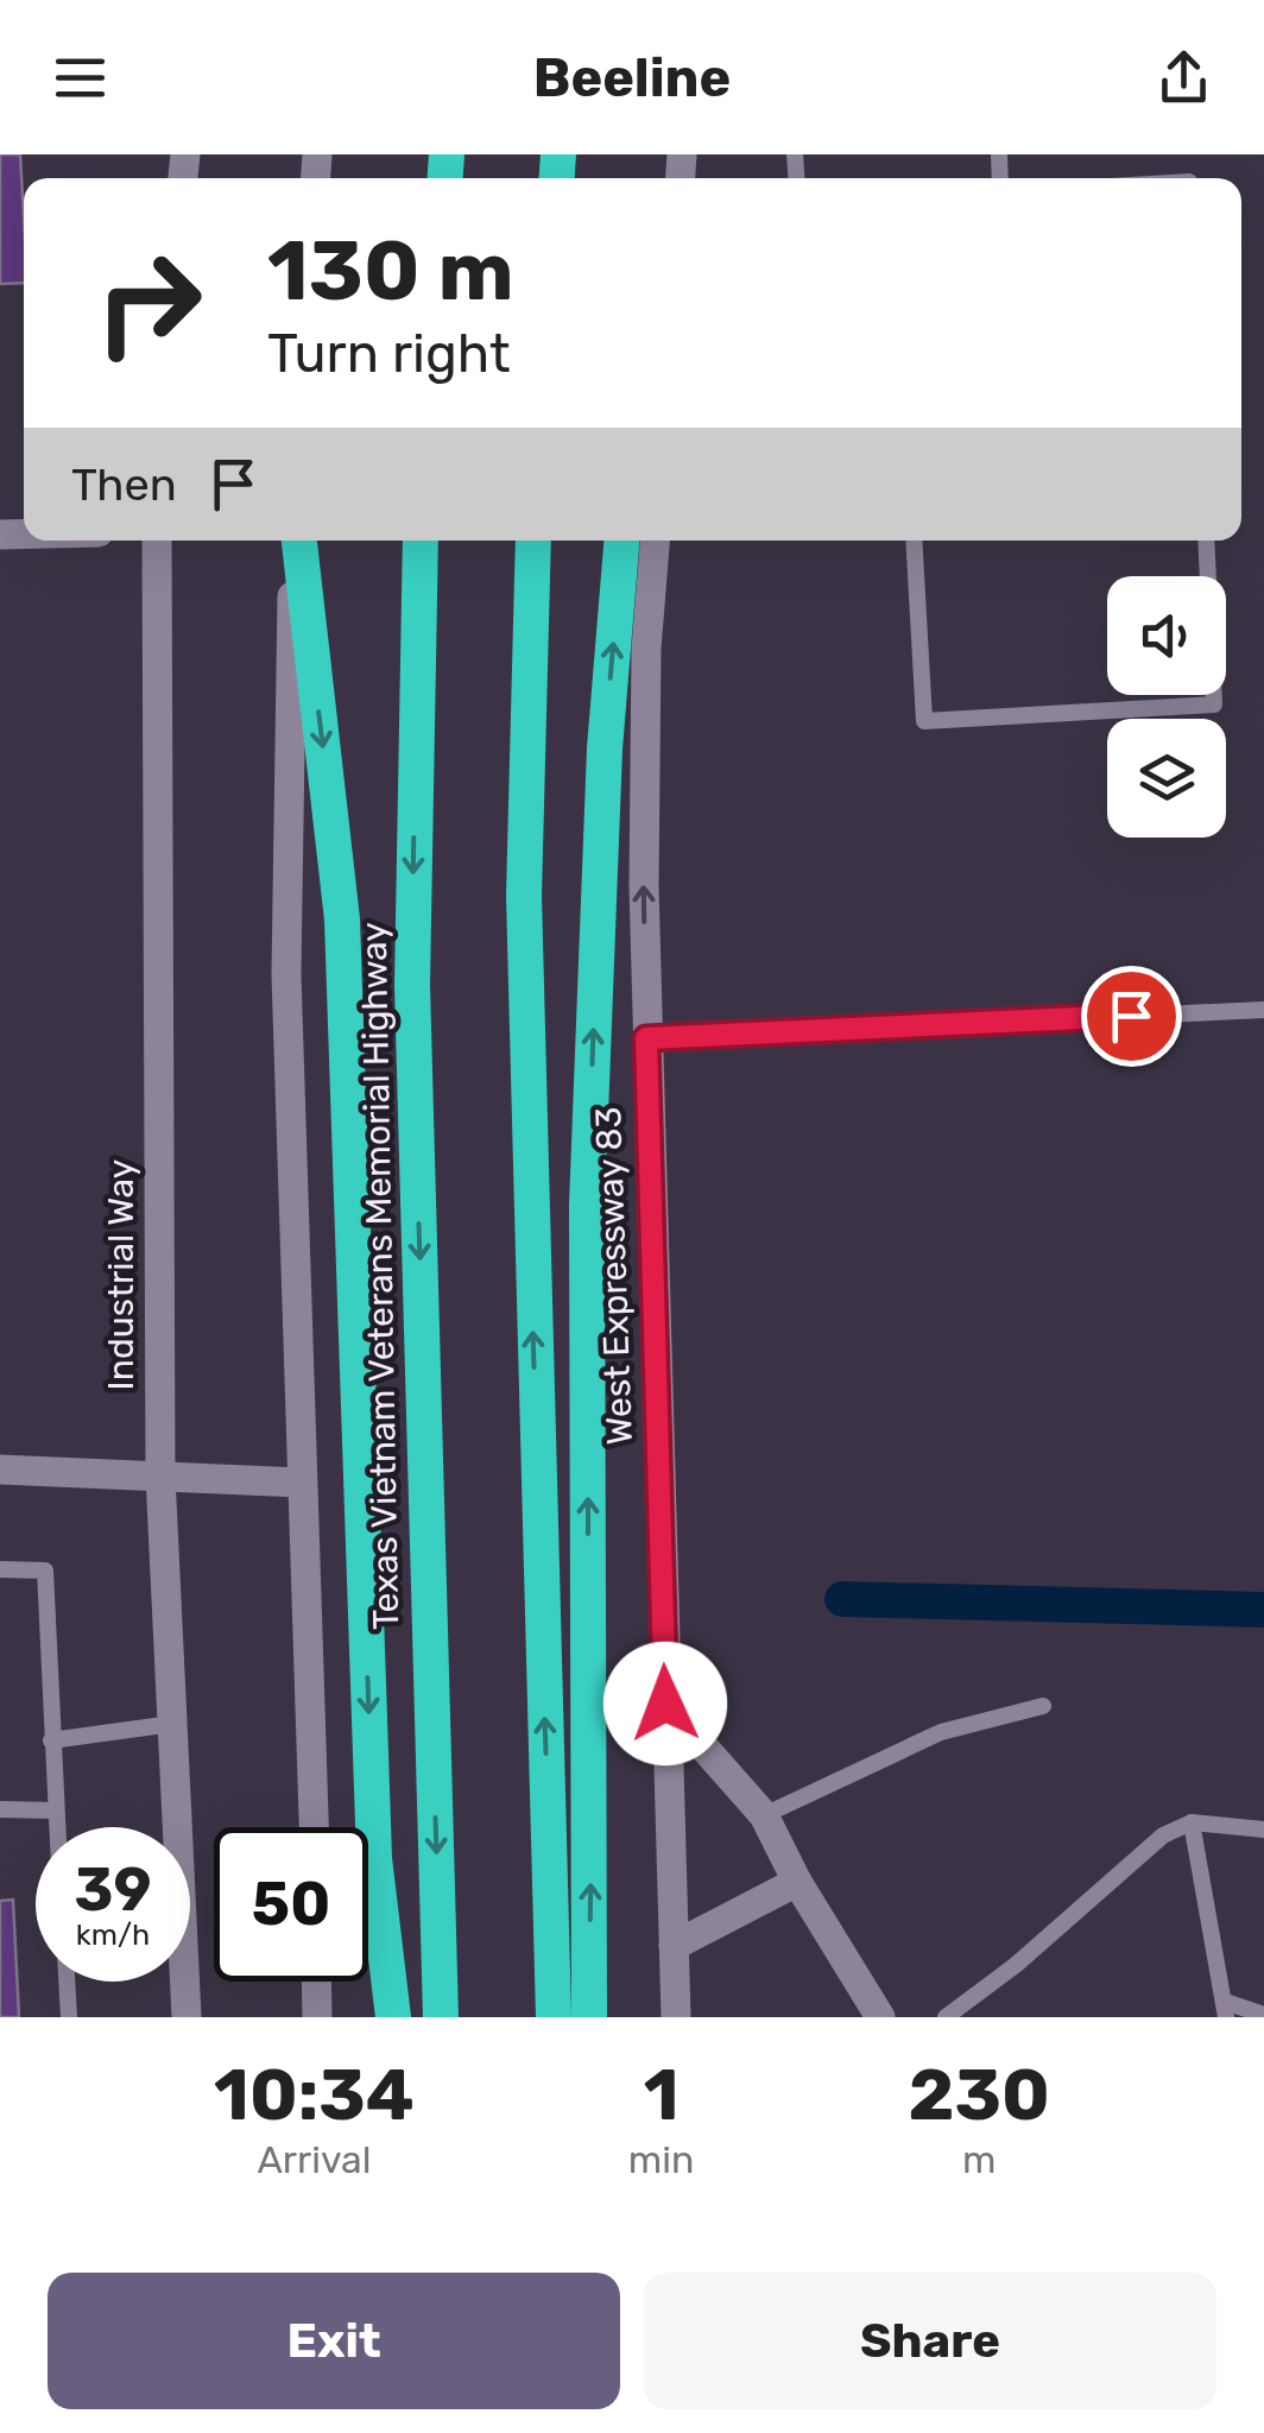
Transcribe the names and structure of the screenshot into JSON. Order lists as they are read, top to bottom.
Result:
{
  "streets": {
    "highway": ["Texas Vietnam Veterans Memorial Highway"],
    "main road": ["Industrial Way", "West Expressway 83"]
  },
  "page": {
    "header": "Beeline",
    "turn": ["130 m", "Turn right"],
    "then": "Then",
    "speed": "39 km/h",
    "limit": "50",
    "eta": [
      "10:34",
      "Arrival",
      "1",
      "min",
      "230",
      "m"
    ],
    "buttons": ["Exit", "Share"]
  }
}
